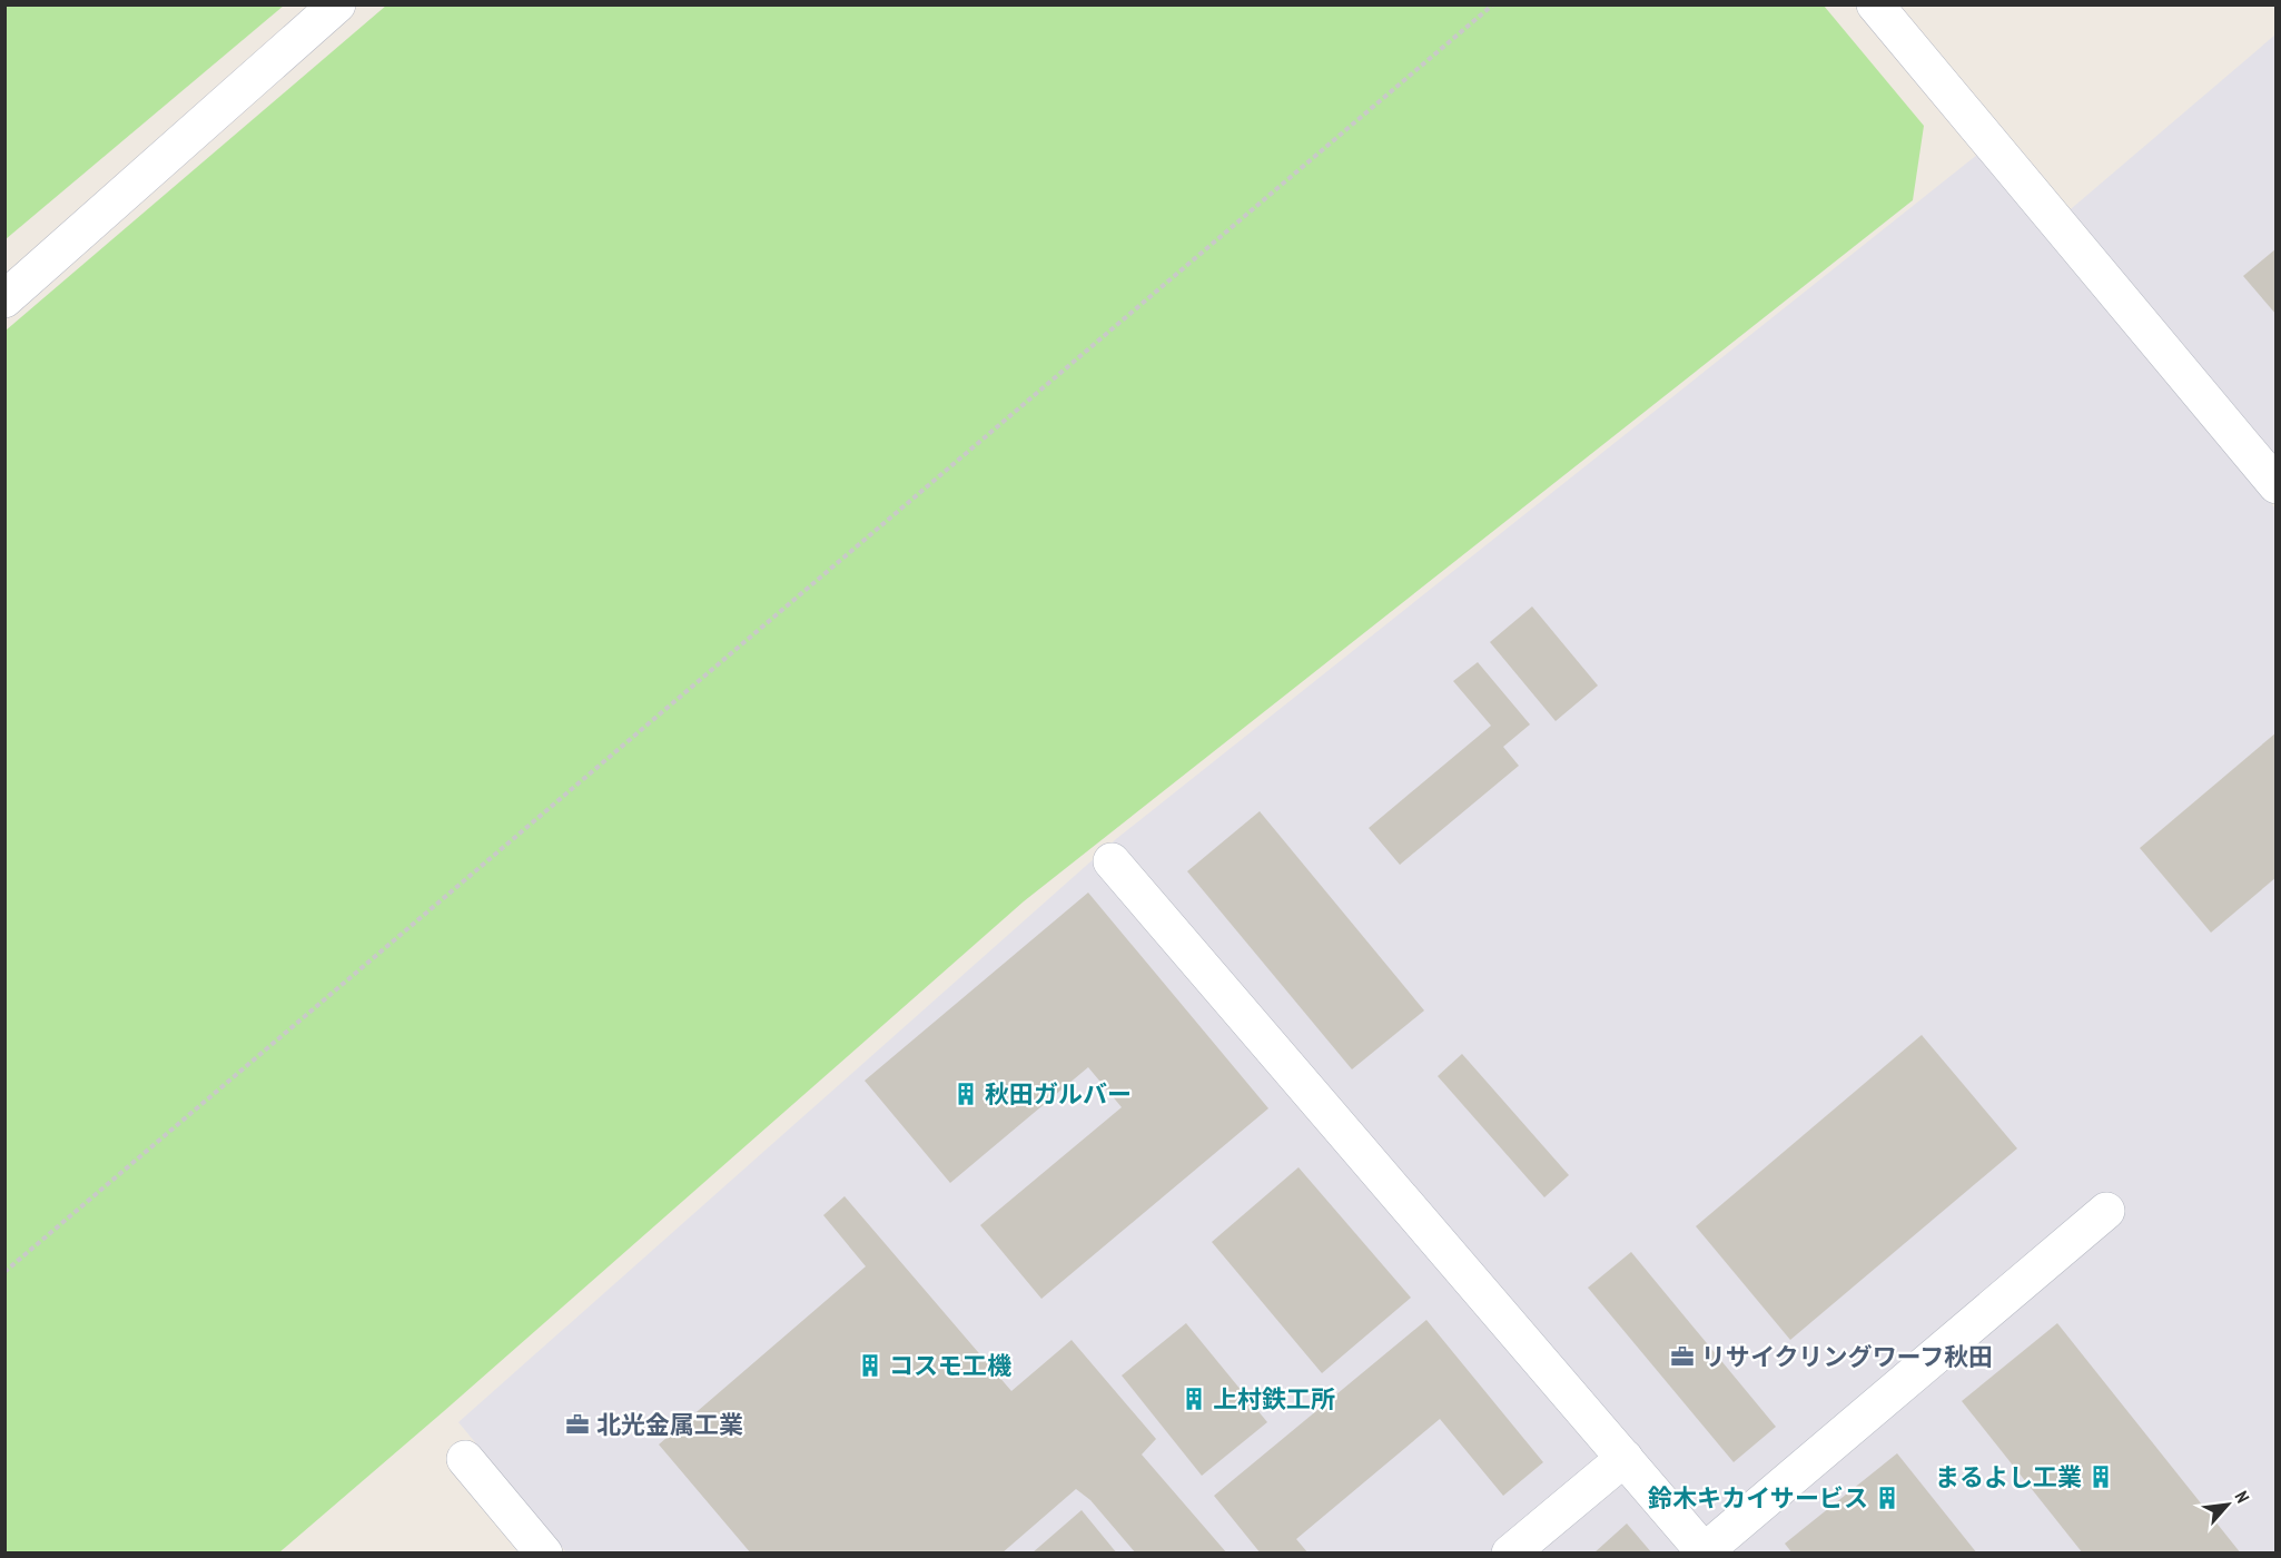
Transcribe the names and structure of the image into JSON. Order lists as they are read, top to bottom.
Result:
{
  "places": {
    "building": [
      "秋田ガルバー",
      "コスモ工機",
      "上村鉄工所",
      "まるよし工業",
      "鈴木キカイサービス"
    ],
    "office": ["リサイクリングワーフ秋田", "北光金属工業"]
  },
  "north": "top right"
}
